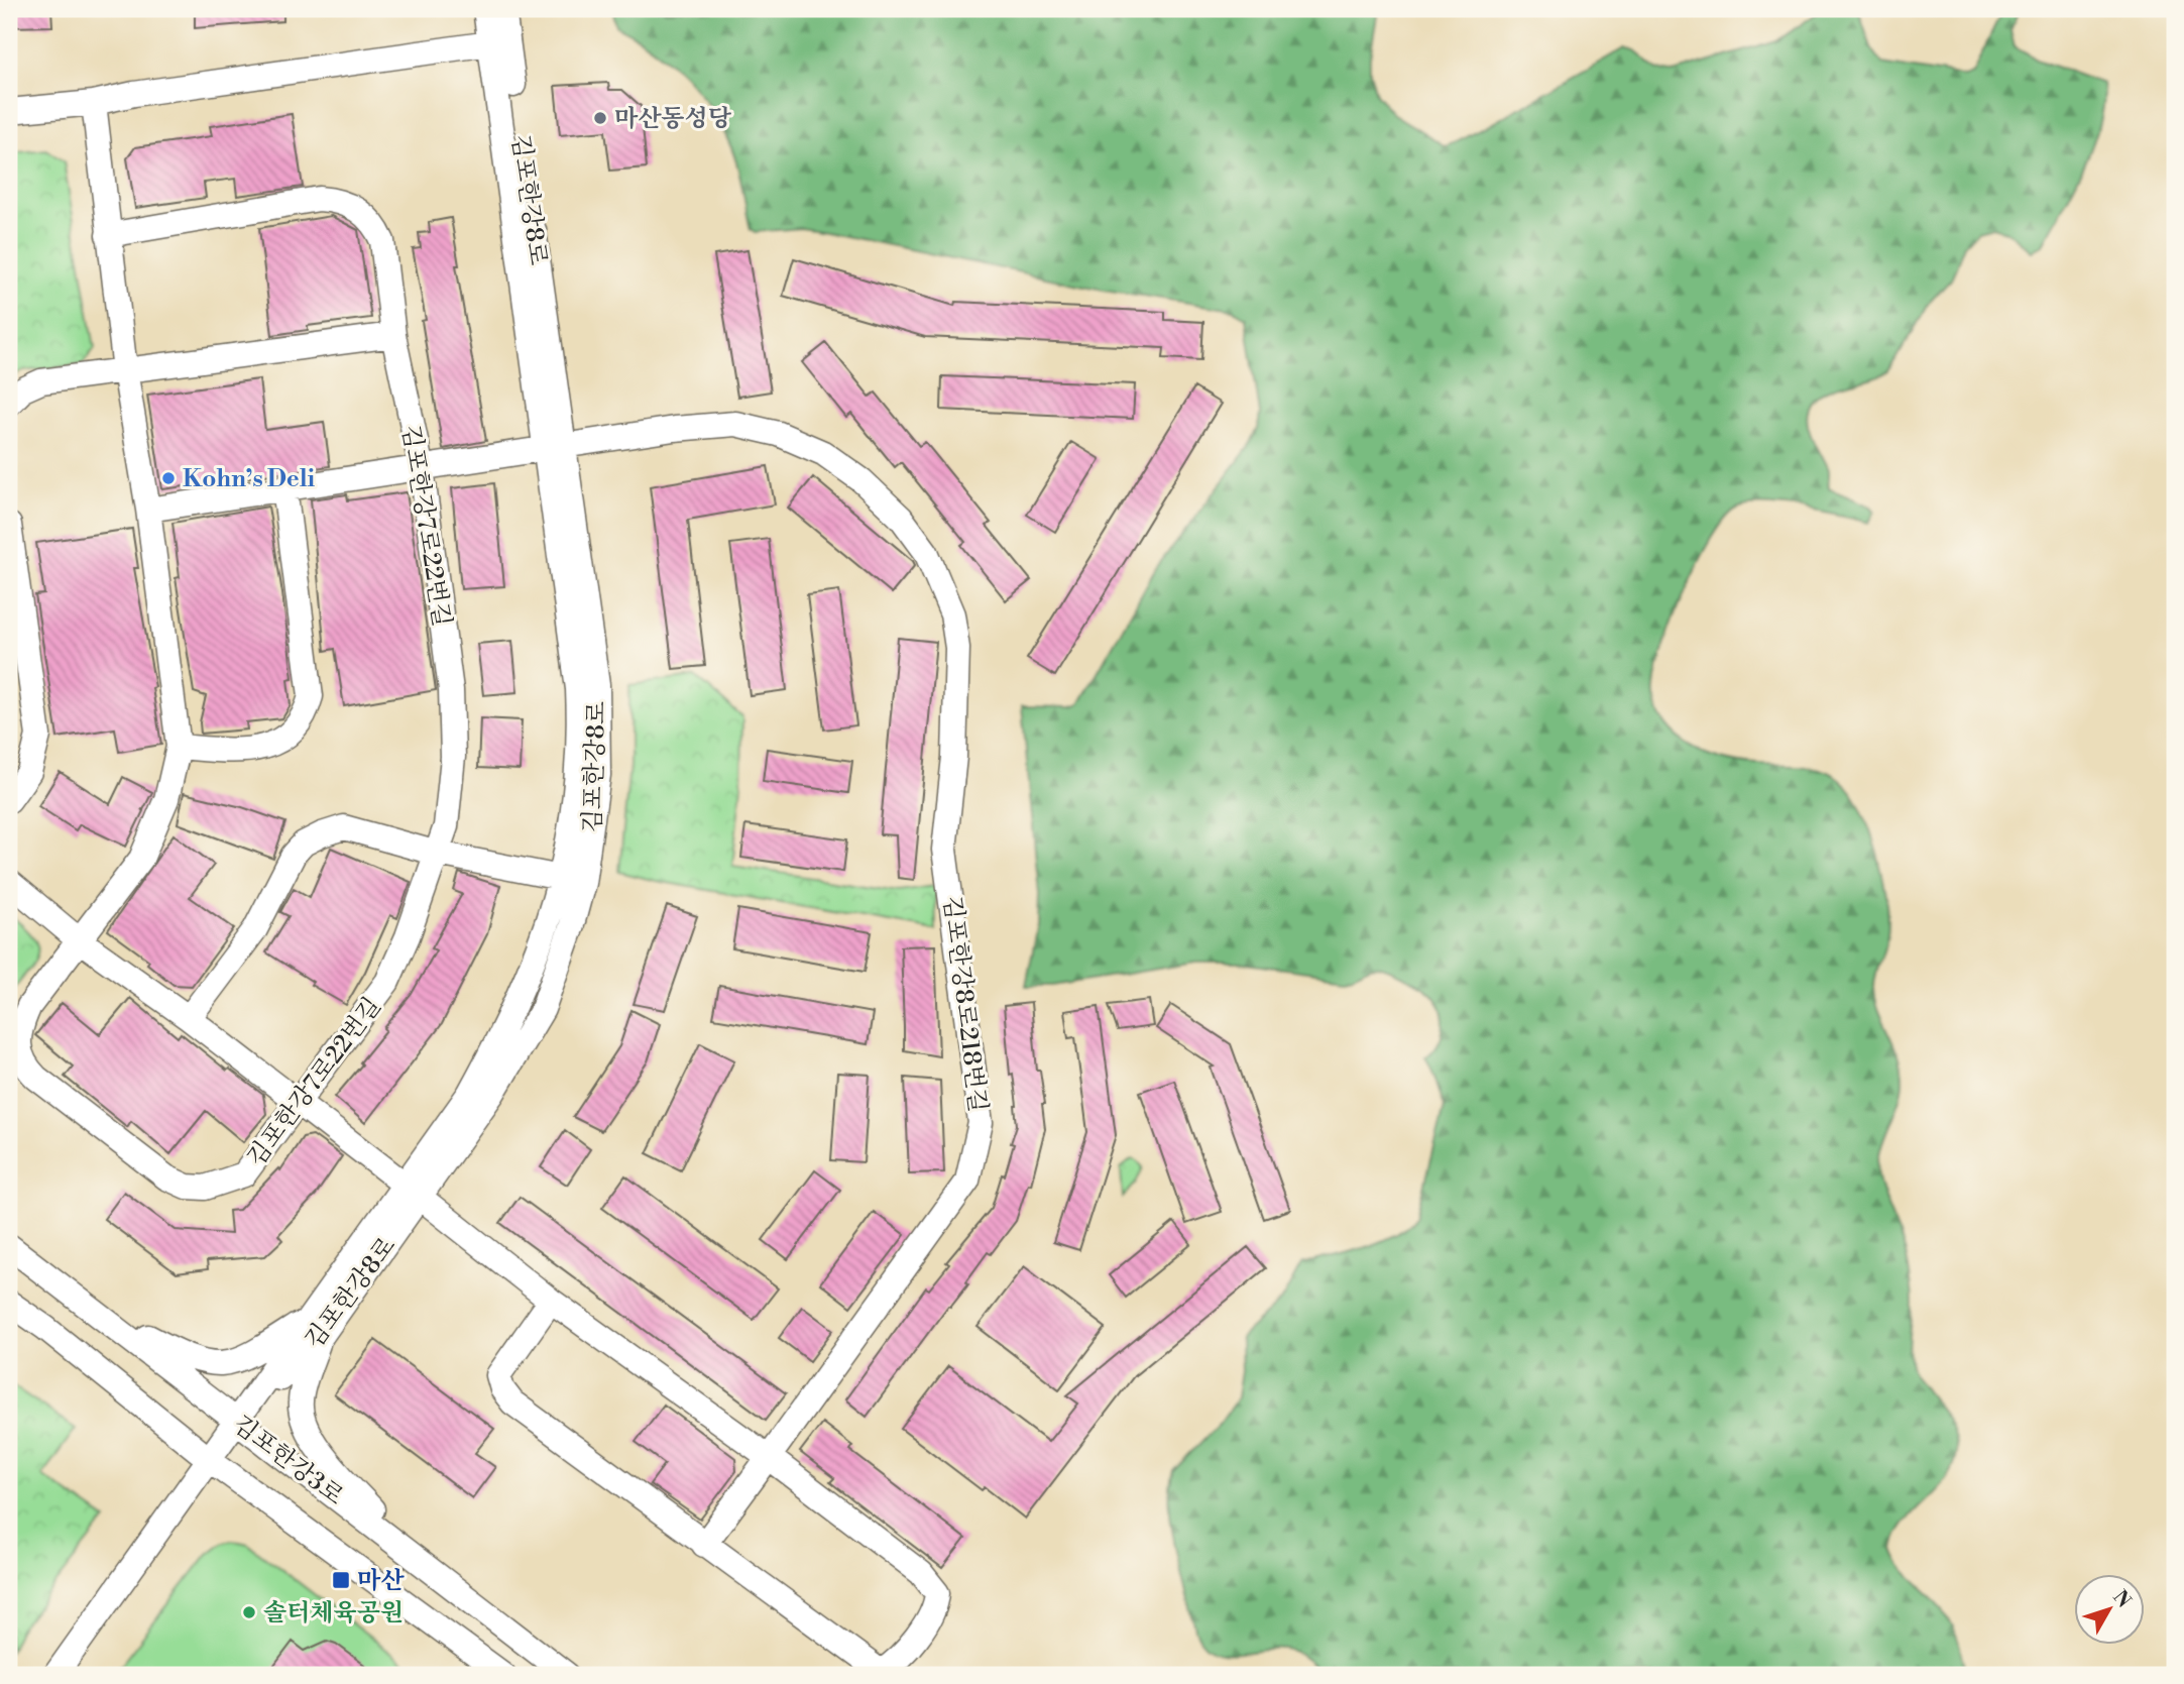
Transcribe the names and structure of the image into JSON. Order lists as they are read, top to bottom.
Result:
{
  "streets": {
    "street": [
      "김포한강8로",
      "김포한강7로22번길",
      "김포한강8로218번길",
      "김포한강3로"
    ]
  },
  "crossings": [
    ["김포한강8로", "김포한강8로218번길"],
    ["김포한강8로", "김포한강3로"],
    ["김포한강7로22번길", "김포한강8로218번길"]
  ],
  "places": {
    "other": ["마산동성당", "Kohn’s Deli", "솔터체육공원"],
    "transit": ["마산"]
  },
  "north": "top right"
}
